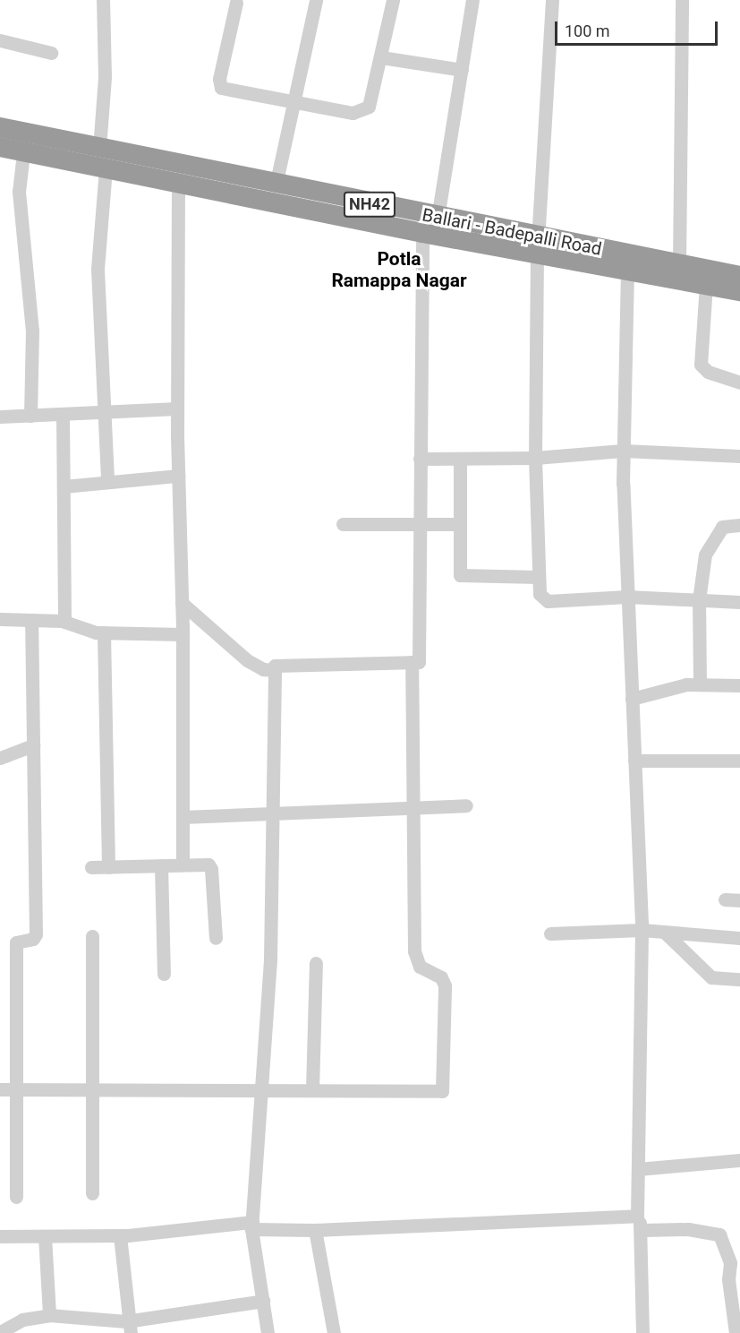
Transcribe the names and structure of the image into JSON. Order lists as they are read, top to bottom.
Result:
{
  "streets": {
    "highway": ["NH42", "Ballari - Badepalli Road"]
  },
  "districts": ["Potla Ramappa Nagar"],
  "scale_bar": "100 m"
}
